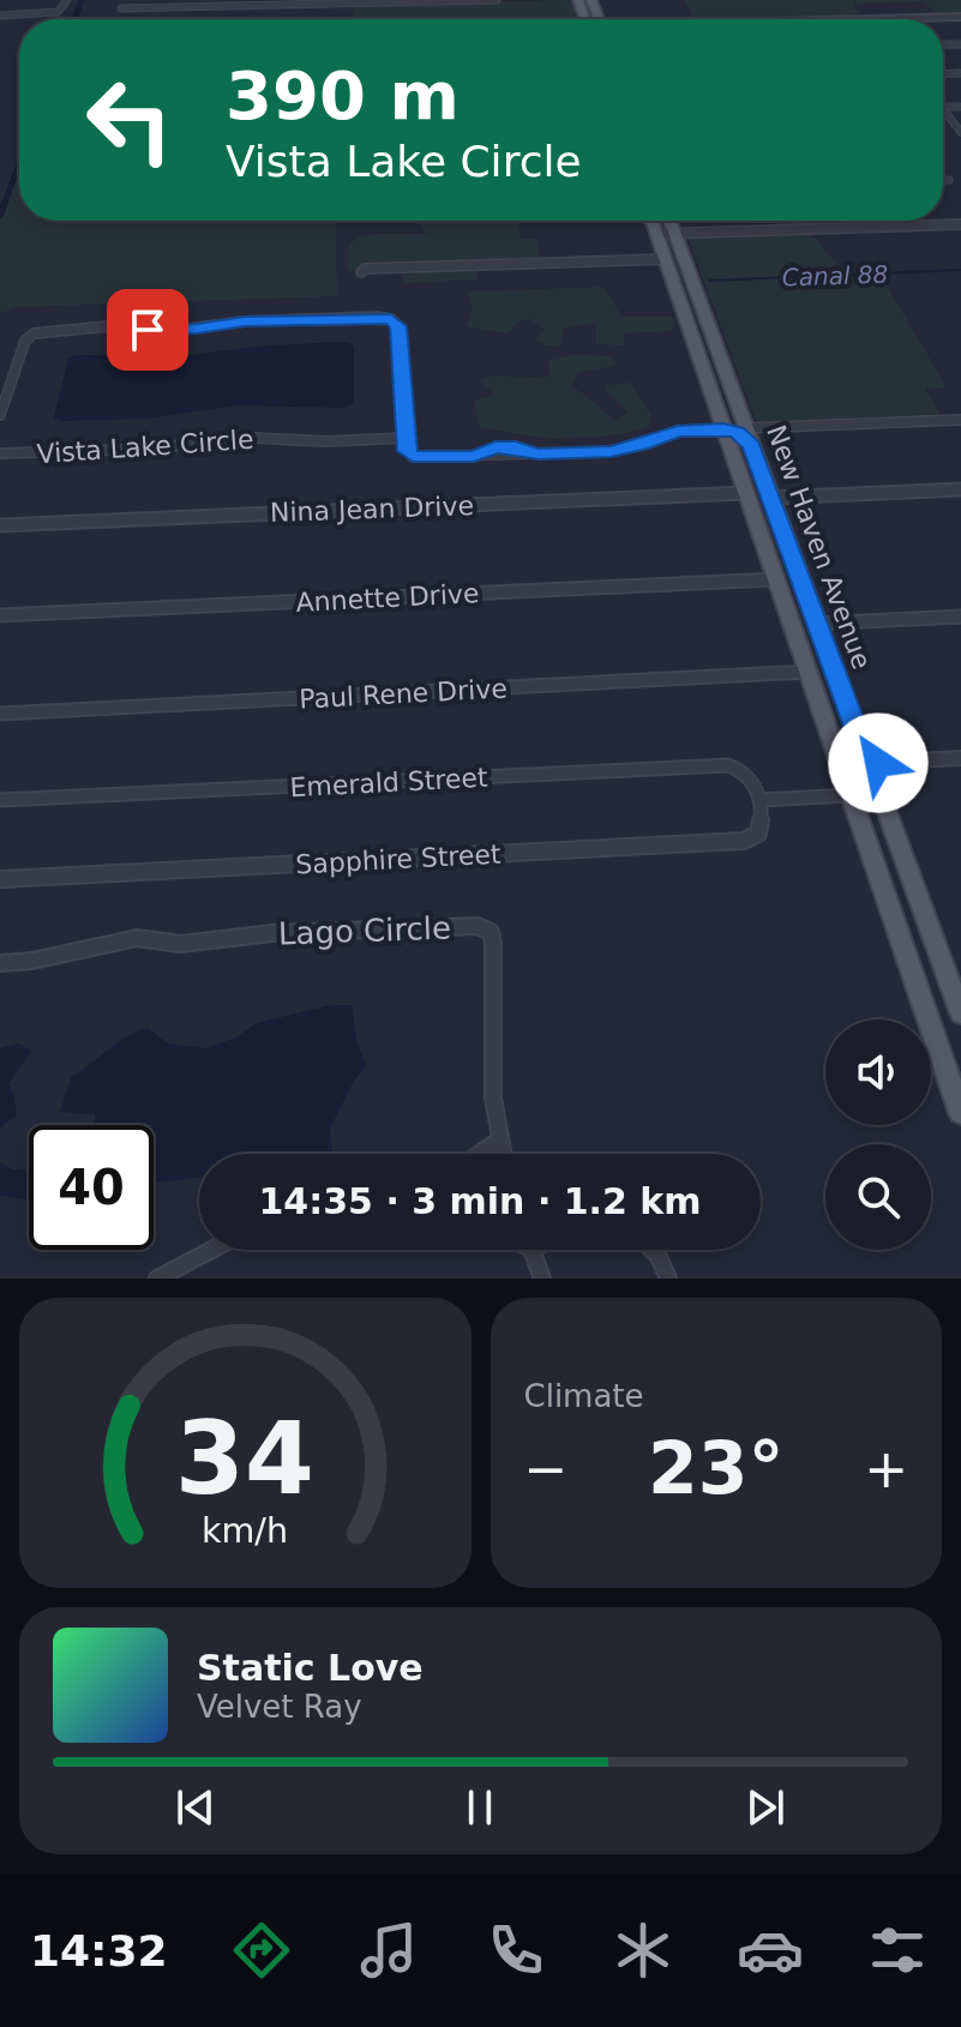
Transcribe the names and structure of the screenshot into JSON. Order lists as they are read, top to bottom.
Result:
{
  "streets": {
    "main road": ["New Haven Avenue"],
    "street": [
      "Vista Lake Circle",
      "Nina Jean Drive",
      "Annette Drive",
      "Paul Rene Drive",
      "Emerald Street",
      "Sapphire Street",
      "Lago Circle"
    ]
  },
  "crossings": [
    ["Nina Jean Drive", "New Haven Avenue"],
    ["New Haven Avenue", "Annette Drive"],
    ["New Haven Avenue", "Paul Rene Drive"],
    ["Emerald Street", "Sapphire Street"]
  ],
  "water": ["Canal 88"],
  "page": {
    "turn": ["390 m", "Vista Lake Circle"],
    "limit": "40",
    "trip": "14:35 · 3 min · 1.2 km",
    "tile": "Climate",
    "heat": ["−", "23°", "+"],
    "song": ["Static Love", "Velvet Ray"],
    "tabs": "14:32",
    "gauge": ["34", "km/h"]
  }
}
